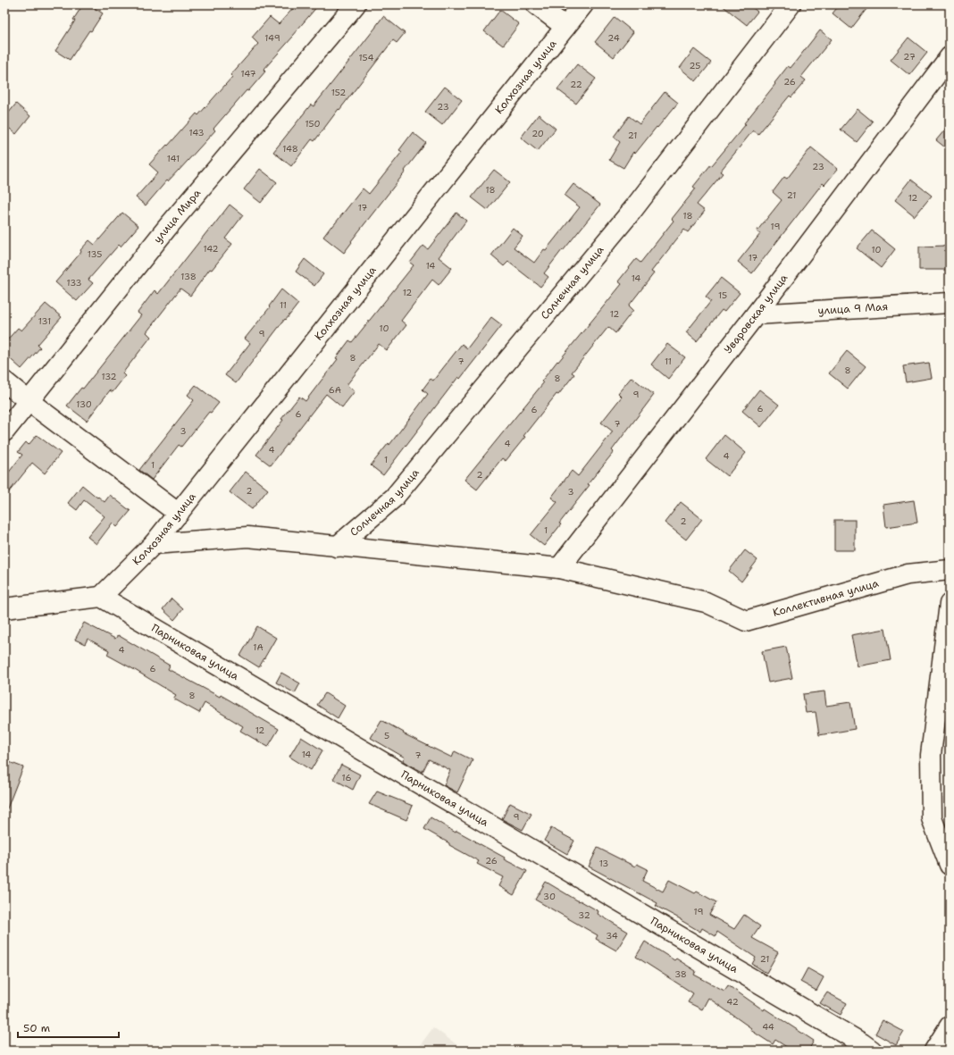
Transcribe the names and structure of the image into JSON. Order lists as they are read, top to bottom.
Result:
{
  "streets": {
    "street": [
      "Колхозная улица",
      "улица Мира",
      "Солнечная улица",
      "улица 9 Мая",
      "Уваровская улица",
      "Коллективная улица",
      "Парниковая улица"
    ]
  },
  "crossings": [
    ["Колхозная улица", "Коллективная улица"],
    ["Колхозная улица", "Парниковая улица"],
    ["Солнечная улица", "Коллективная улица"],
    ["улица 9 Мая", "Уваровская улица"],
    ["Уваровская улица", "Коллективная улица"]
  ],
  "house_numbers": [
    "149",
    "24",
    "27",
    "154",
    "25",
    "147",
    "26",
    "22",
    "152",
    "23",
    "150",
    "143",
    "20",
    "21",
    "148",
    "141",
    "23",
    "18",
    "21",
    "12",
    "17",
    "18",
    "19",
    "142",
    "10",
    "135",
    "17",
    "14",
    "138",
    "14",
    "133",
    "12",
    "15",
    "11",
    "12",
    "131",
    "10",
    "9",
    "8",
    "7",
    "11",
    "8",
    "132",
    "8",
    "6А",
    "9",
    "130",
    "6",
    "6",
    "6",
    "7",
    "3",
    "4",
    "4",
    "4",
    "1",
    "1",
    "2",
    "2",
    "3",
    "2",
    "1",
    "1А",
    "4",
    "6",
    "8",
    "12",
    "5",
    "14",
    "7",
    "16",
    "9",
    "26",
    "13",
    "30",
    "19",
    "32",
    "34",
    "21",
    "38",
    "42",
    "44"
  ],
  "scale_bar": "50 m"
}
